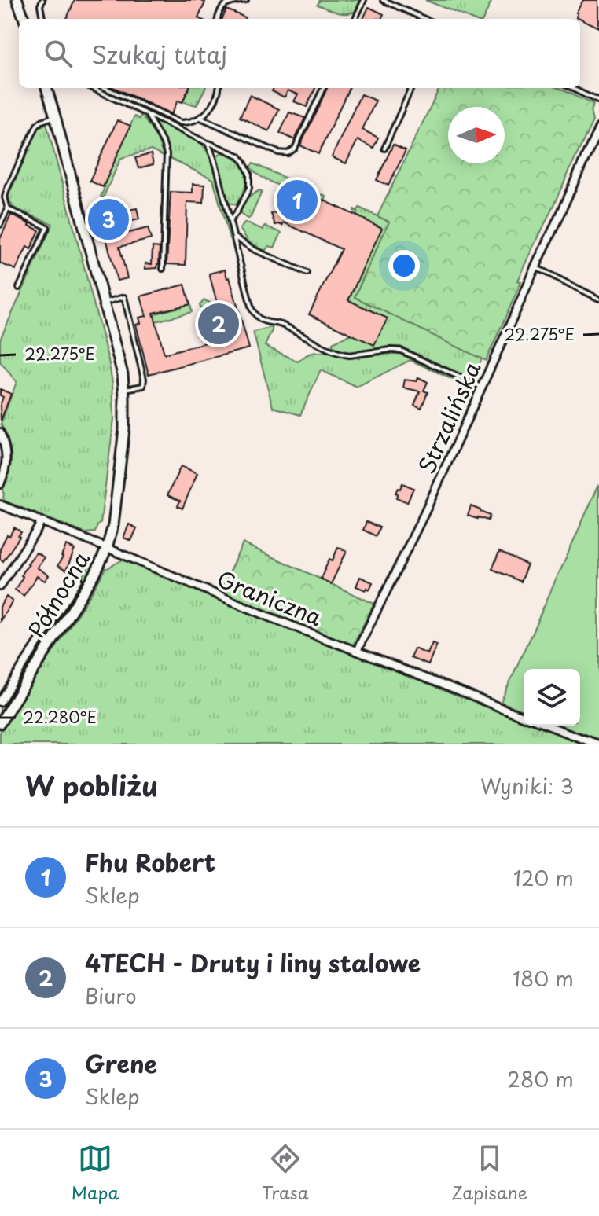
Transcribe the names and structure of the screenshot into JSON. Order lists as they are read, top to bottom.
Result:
{
  "streets": {
    "main road": ["Północna"],
    "street": ["Strzalińska", "Graniczna"]
  },
  "crossings": [
    ["Strzalińska", "Graniczna"],
    ["Północna", "Graniczna"]
  ],
  "north": "right",
  "page": {
    "search": "Szukaj tutaj",
    "pins": ["1", "3", "2"],
    "heading": ["W pobliżu", "Wyniki: 3"],
    "list": [
      {
        "mark": "1",
        "name": "Fhu Robert",
        "note": "Sklep",
        "value": "120 m"
      },
      {
        "mark": "2",
        "name": "4TECH - Druty i liny stalowe",
        "note": "Biuro",
        "value": "180 m"
      },
      {
        "mark": "3",
        "name": "Grene",
        "note": "Sklep",
        "value": "280 m"
      }
    ],
    "nav": ["Mapa", "Trasa", "Zapisane"]
  },
  "coordinates": ["22.275°E", "22.280°E"]
}
